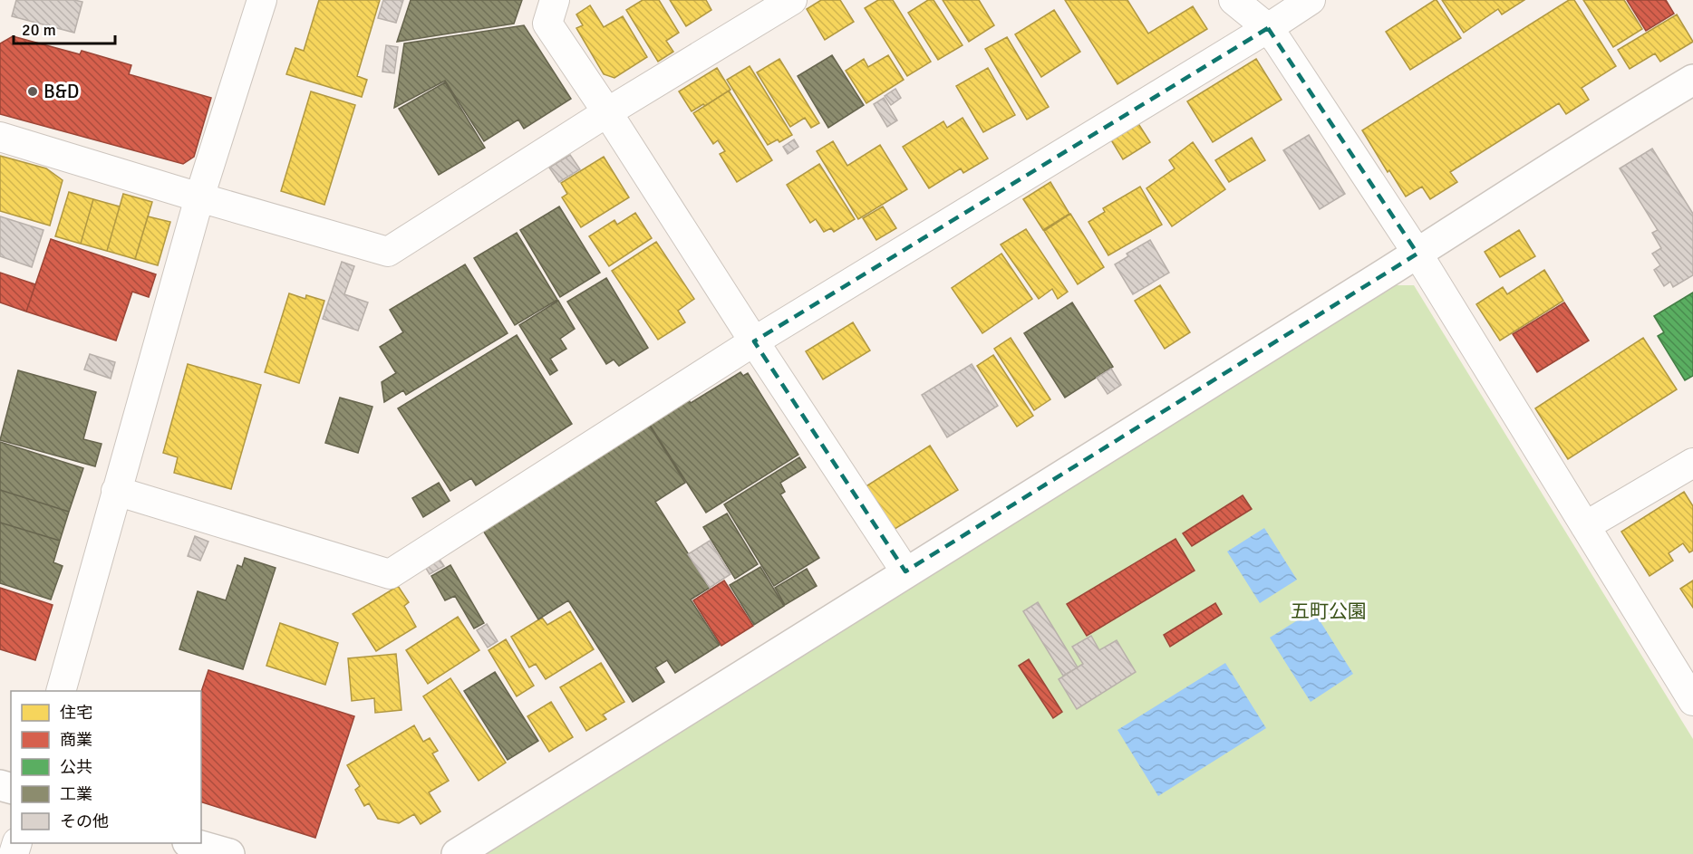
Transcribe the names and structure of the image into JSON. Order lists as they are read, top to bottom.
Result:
{
  "parks": ["五町公園"],
  "places": ["B&D"],
  "legend": [
    "住宅",
    "商業",
    "公共",
    "工業",
    "その他"
  ],
  "scale_bar": "20 m"
}
